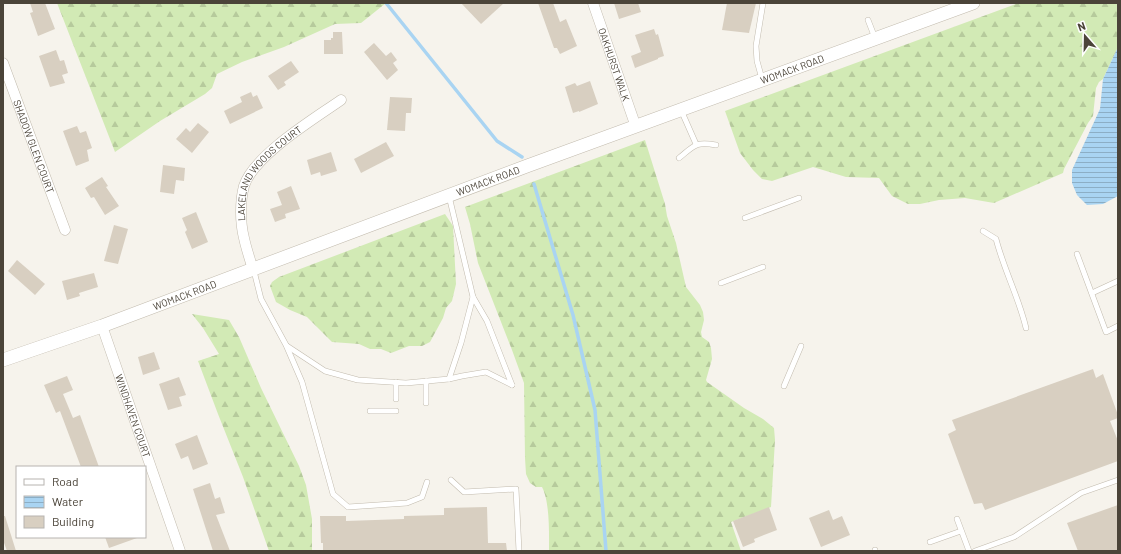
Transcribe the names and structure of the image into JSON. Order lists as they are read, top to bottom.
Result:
{
  "streets": {
    "street": [
      "OAKHURST WALK",
      "WOMACK ROAD",
      "SHADOW GLEN COURT",
      "LAKELAND WOODS COURT",
      "WINDHAVEN COURT"
    ]
  },
  "crossings": [
    ["OAKHURST WALK", "WOMACK ROAD"],
    ["WOMACK ROAD", "LAKELAND WOODS COURT"],
    ["WOMACK ROAD", "WINDHAVEN COURT"]
  ],
  "legend": ["Road", "Water", "Building"],
  "north": "top"
}
